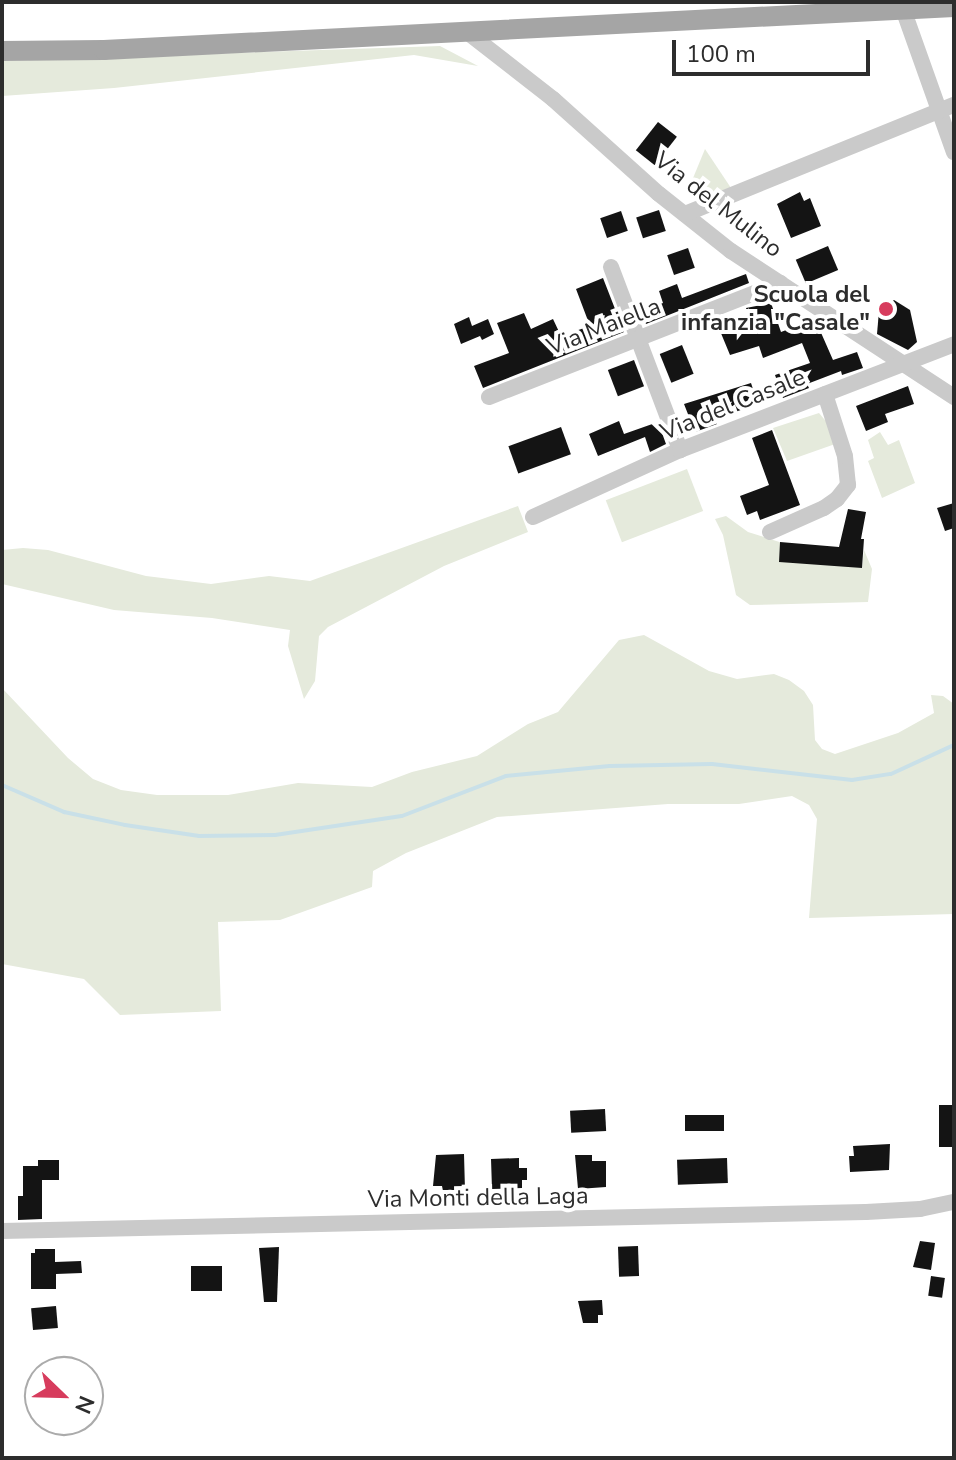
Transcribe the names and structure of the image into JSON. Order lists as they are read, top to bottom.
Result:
{
  "streets": {
    "street": [
      "Via del Mulino",
      "Via Maiella",
      "Via del Casale",
      "Via Monti della Laga"
    ]
  },
  "crossings": [
    ["Via del Mulino", "Via Maiella"],
    ["Via del Mulino", "Via del Casale"]
  ],
  "places": ["Scuola del infanzia \"Casale\""],
  "scale_bar": "100 m",
  "north": "bottom right"
}
